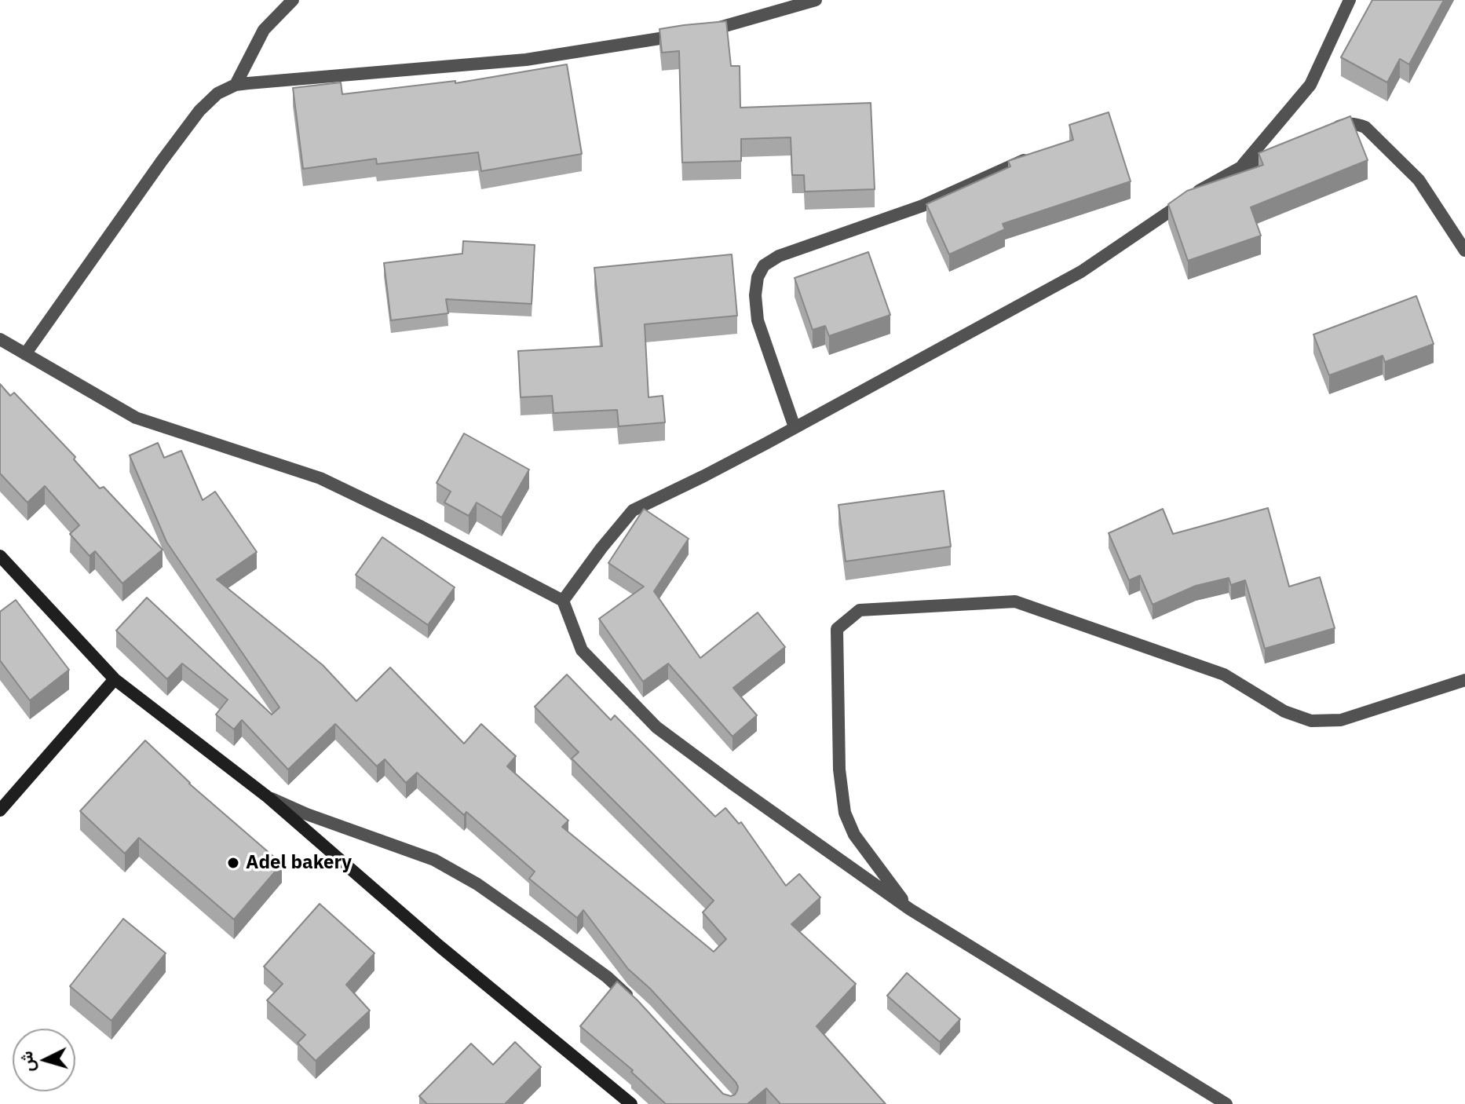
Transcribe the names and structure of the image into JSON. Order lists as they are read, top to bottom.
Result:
{
  "places": ["Adel bakery"],
  "north": "left"
}
